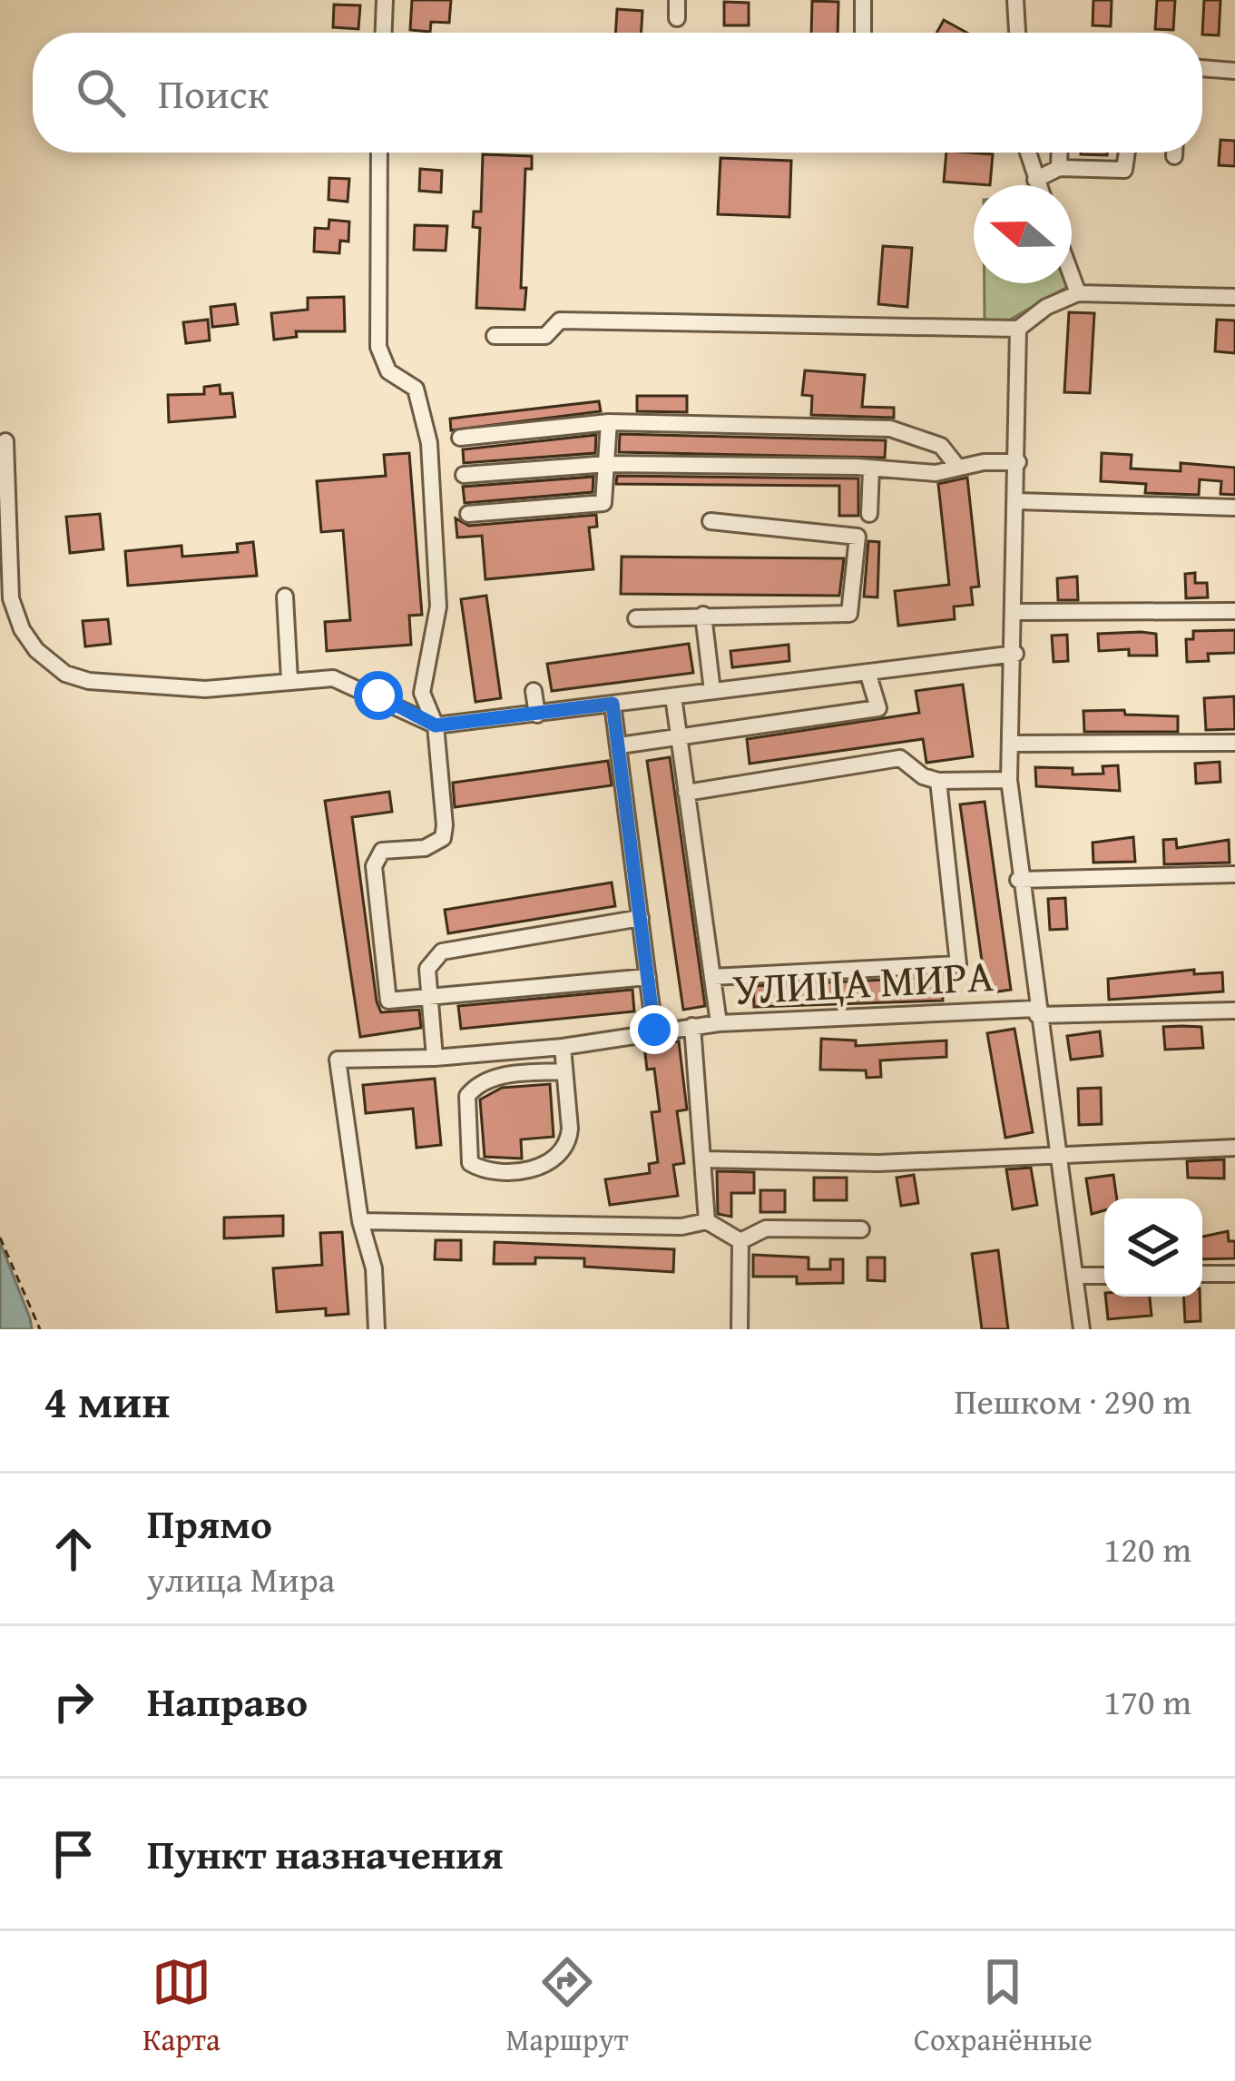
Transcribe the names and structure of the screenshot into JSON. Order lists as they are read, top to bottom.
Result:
{
  "streets": {
    "street": ["УЛИЦА МИРА"]
  },
  "north": "left",
  "page": {
    "search": "Поиск",
    "heading": ["4 мин", "Пешком · 290 m"],
    "list": [
      ["Прямо", "улица Мира", "120 m"],
      ["Направо", "170 m"],
      "Пункт назначения"
    ],
    "nav": ["Карта", "Маршрут", "Сохранённые"]
  }
}
